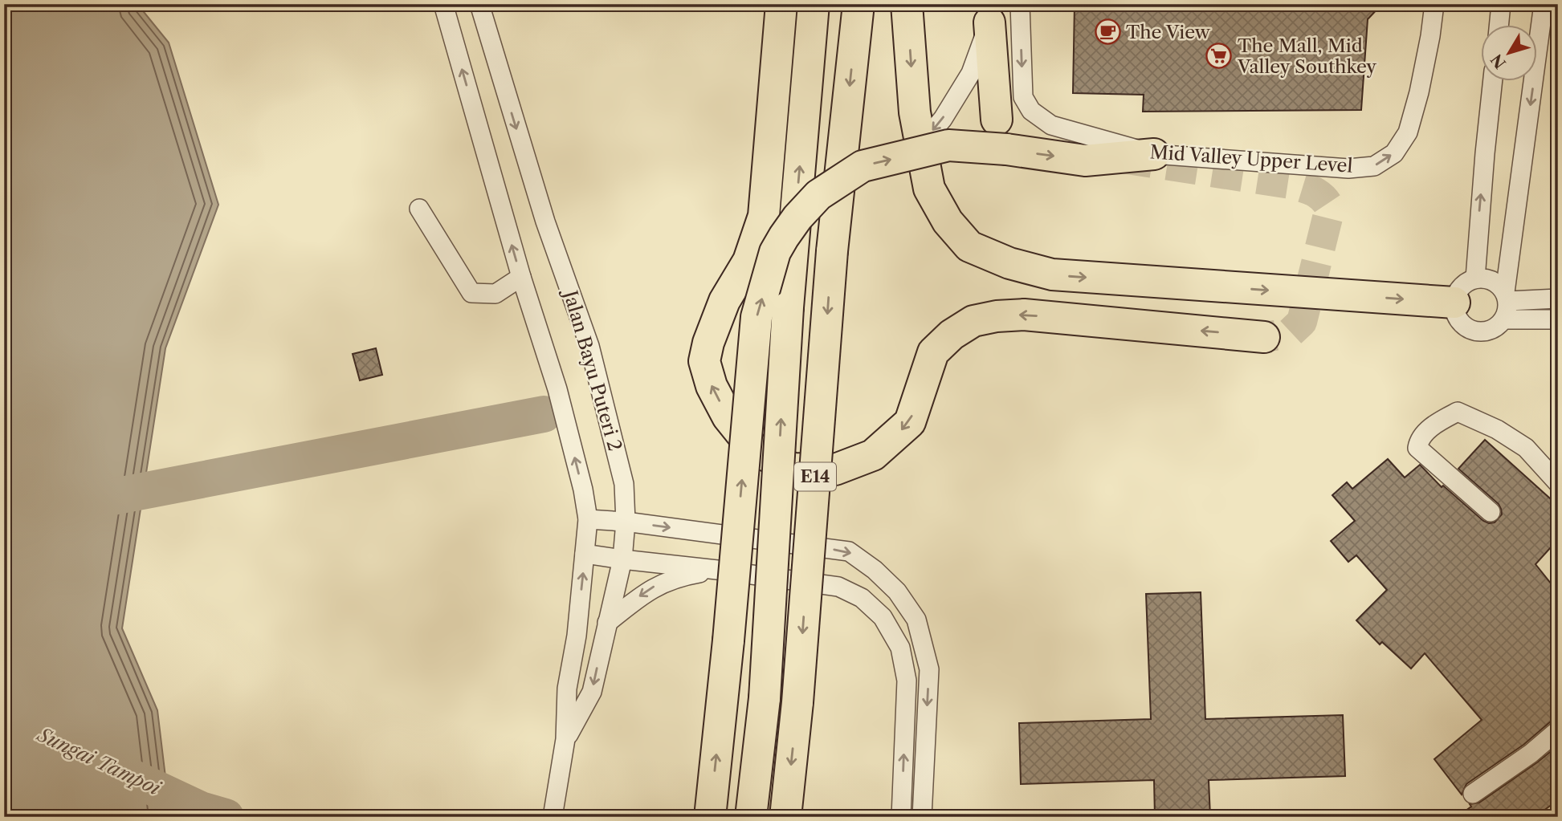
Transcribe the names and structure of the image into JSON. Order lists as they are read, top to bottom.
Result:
{
  "streets": {
    "highway": ["E14"],
    "street": ["Mid Valley Upper Level", "Jalan Bayu Puteri 2"]
  },
  "water": ["Sungai Tampoi"],
  "places": {
    "cafe": ["The View"],
    "supermarket": ["The Mall, Mid Valley Southkey"]
  },
  "north": "bottom left"
}
